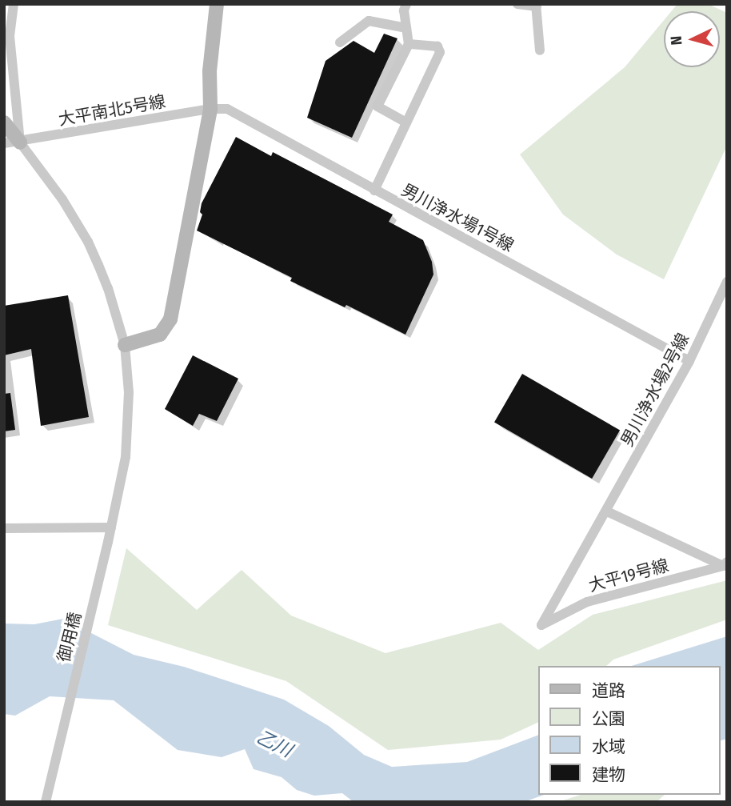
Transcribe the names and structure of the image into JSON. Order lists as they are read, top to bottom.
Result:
{
  "streets": {
    "street": [
      "大平南北5号線",
      "男川浄水場1号線",
      "男川浄水場2号線",
      "大平19号線",
      "御用橋"
    ]
  },
  "crossings": [
    ["大平南北5号線", "男川浄水場1号線"],
    ["大平南北5号線", "御用橋"],
    ["男川浄水場1号線", "男川浄水場2号線"],
    ["男川浄水場2号線", "大平19号線"]
  ],
  "water": ["乙川"],
  "legend": [
    "道路",
    "公園",
    "水域",
    "建物"
  ],
  "north": "left"
}
